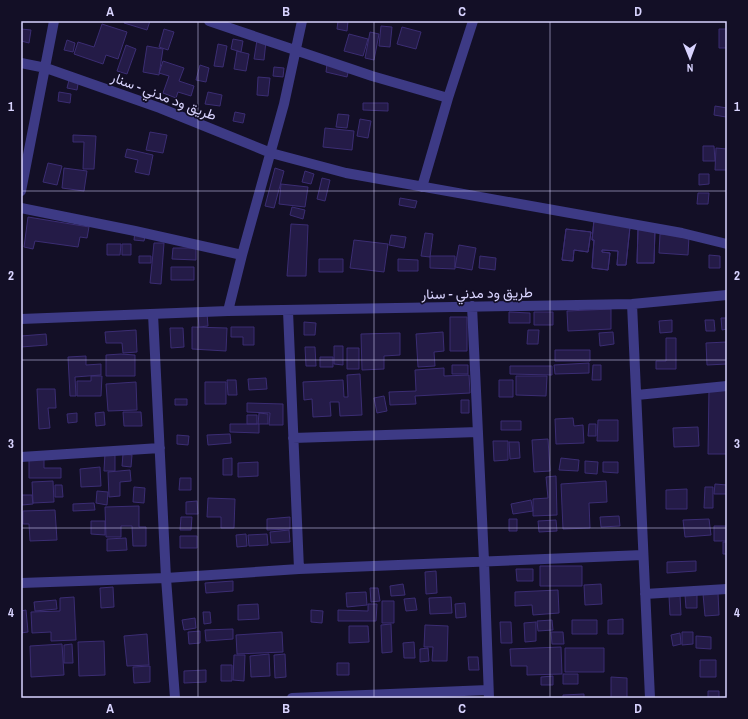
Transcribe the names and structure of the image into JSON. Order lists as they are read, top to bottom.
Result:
{
  "streets": {
    "street": ["طريق ود مدني - سنار"]
  },
  "north": "bottom",
  "grid": {
    "columns": [
      "A",
      "B",
      "C",
      "D"
    ],
    "rows": [
      "1",
      "2",
      "3",
      "4"
    ]
  }
}
